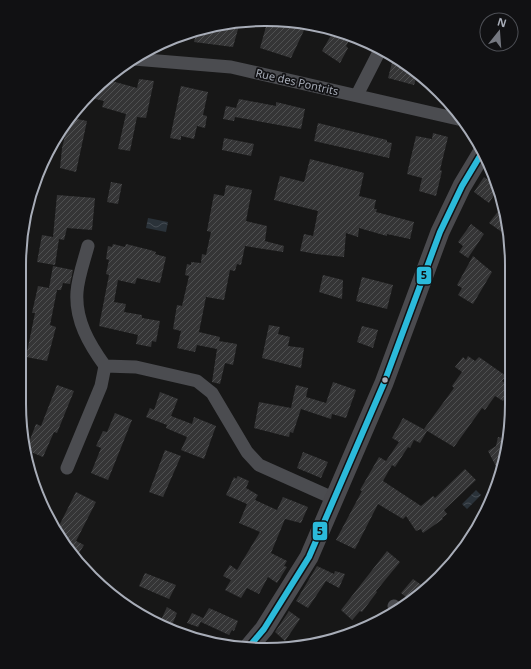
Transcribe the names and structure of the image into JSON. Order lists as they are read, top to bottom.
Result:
{
  "streets": {
    "street": ["Rue des Pontrits"]
  },
  "lines": ["transit line 5"],
  "north": "top"
}
